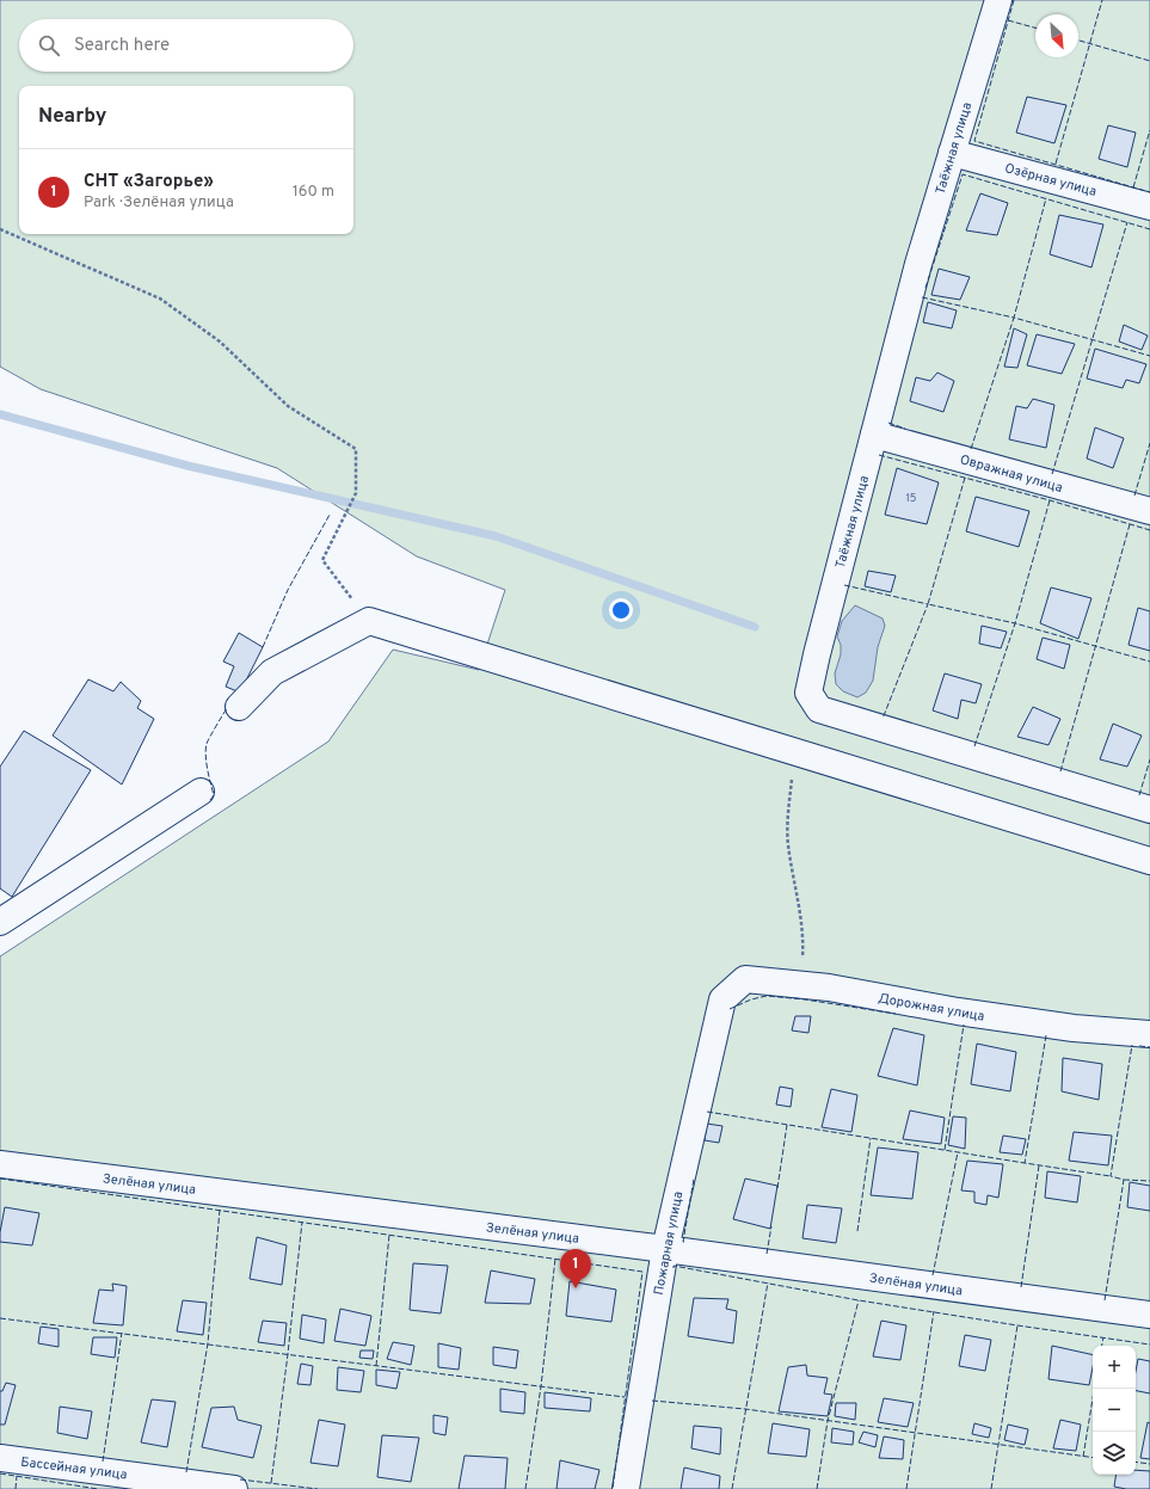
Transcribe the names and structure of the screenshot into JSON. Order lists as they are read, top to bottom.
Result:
{
  "streets": {
    "street": [
      "Таёжная улица",
      "Озёрная улица",
      "Овражная улица",
      "Дорожная улица",
      "Зелёная улица",
      "Пожарная улица",
      "Бассейная улица"
    ]
  },
  "crossings": [
    ["Таёжная улица", "Озёрная улица"],
    ["Таёжная улица", "Овражная улица"],
    ["Дорожная улица", "Пожарная улица"],
    ["Зелёная улица", "Пожарная улица"]
  ],
  "house_numbers": ["15"],
  "north": "bottom right",
  "page": {
    "search": "Search here",
    "heading": "Nearby",
    "list": [
      {
        "mark": "1",
        "name": "СНТ «Загорье»",
        "note": "Park · Зелёная улица",
        "value": "160 m"
      }
    ],
    "pins": "1",
    "map_buttons": ["+", "−"]
  }
}
